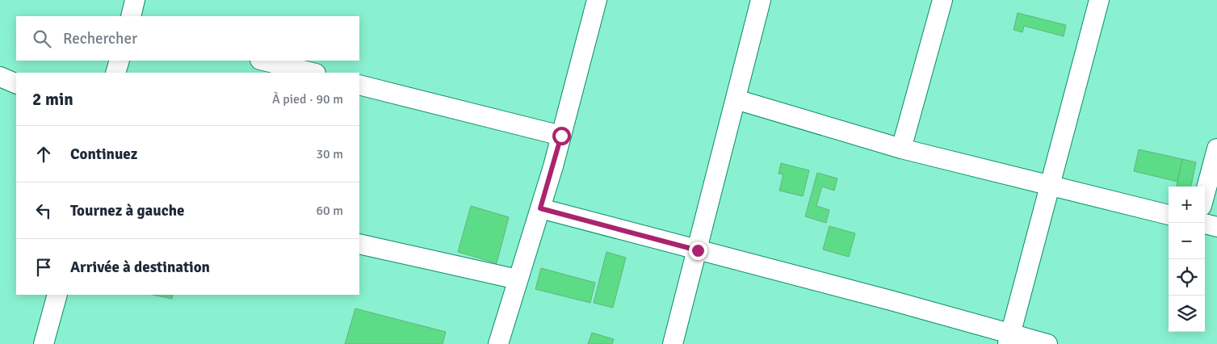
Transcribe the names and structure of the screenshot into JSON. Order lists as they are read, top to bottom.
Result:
{
  "page": {
    "search": "Rechercher",
    "heading": ["2 min", "À pied · 90 m"],
    "list": [
      ["Continuez", "30 m"],
      ["Tournez à gauche", "60 m"],
      "Arrivée à destination"
    ],
    "map_buttons": ["+", "−"]
  }
}
